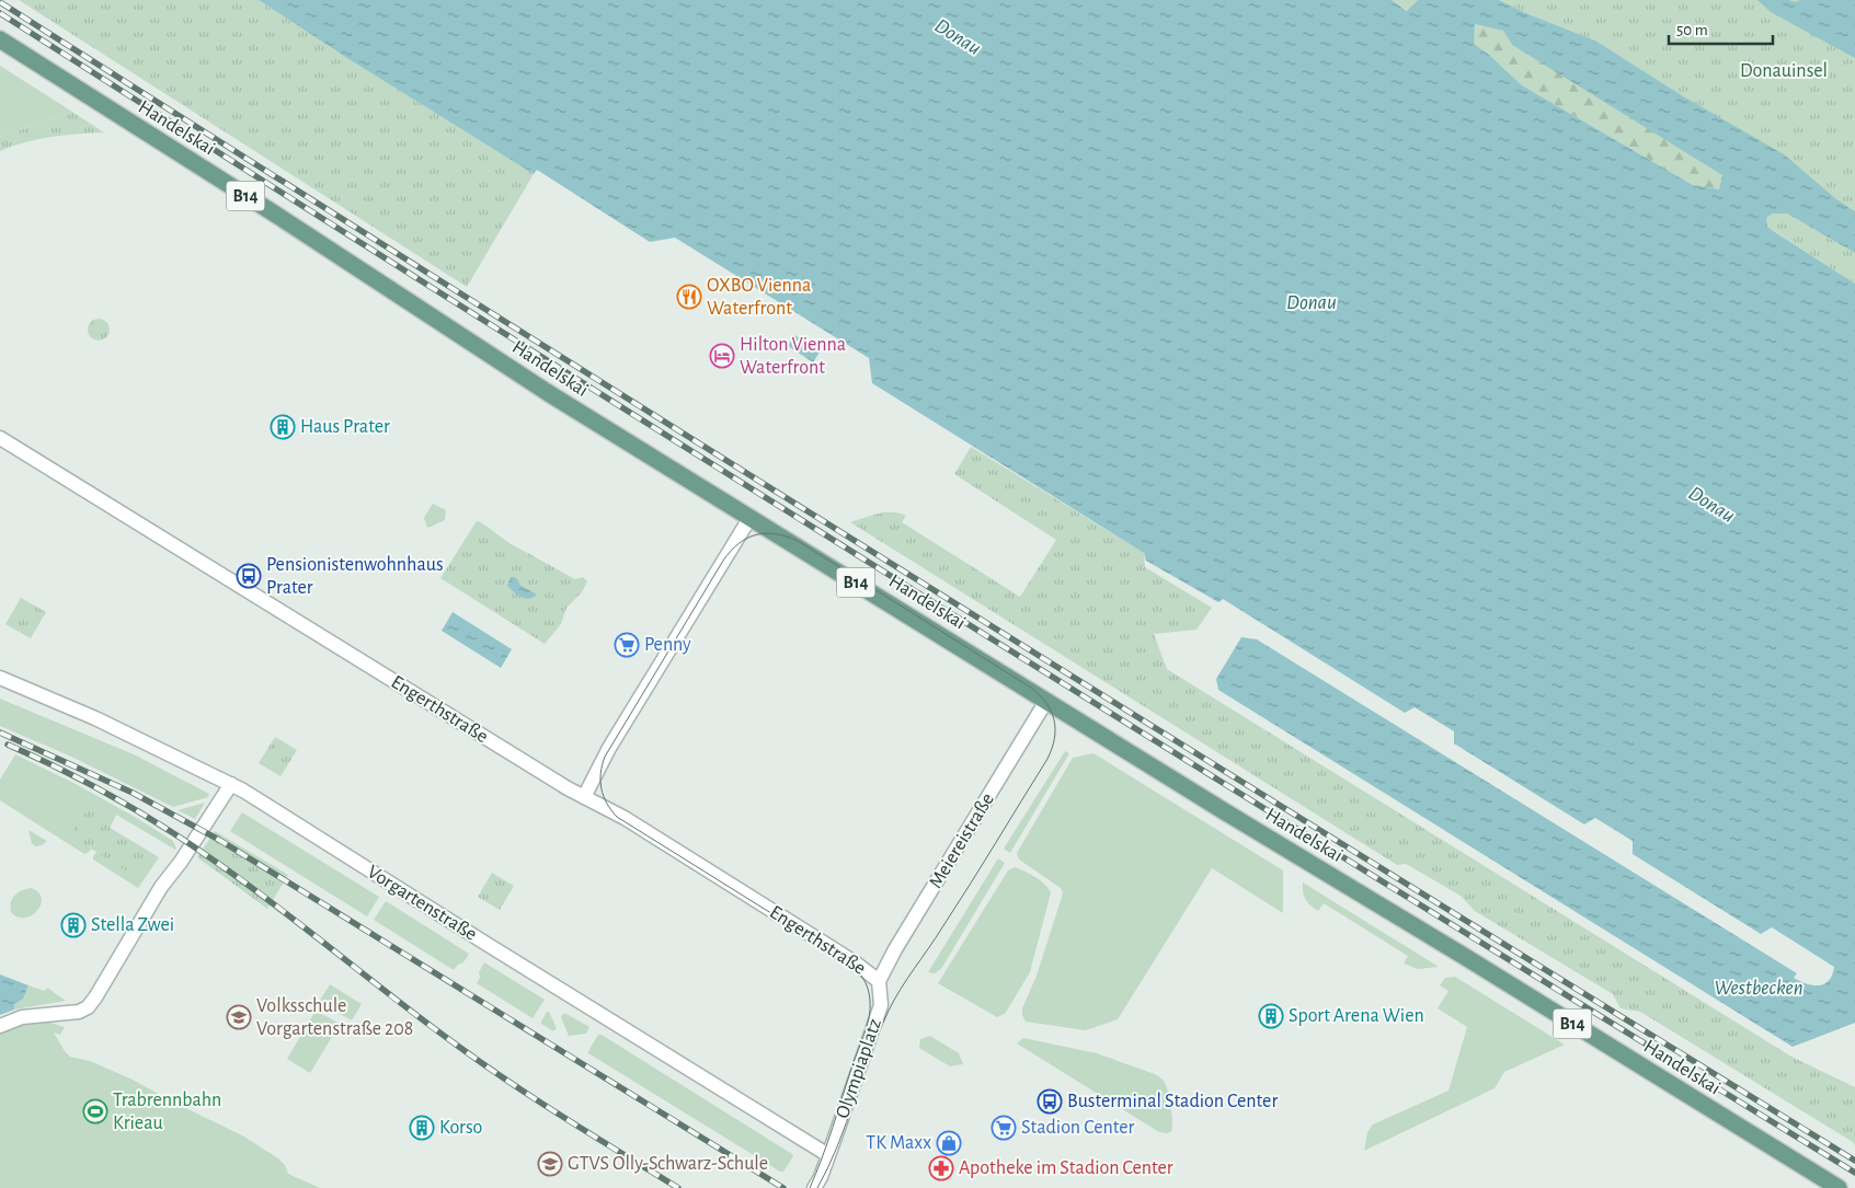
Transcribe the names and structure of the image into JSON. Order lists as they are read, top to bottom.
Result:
{
  "streets": {
    "main road": ["Handelskai", "B14"],
    "street": [
      "Engerthstraße",
      "Meiereistraße",
      "Vorgartenstraße",
      "Olympiaplatz"
    ]
  },
  "crossings": [
    ["Handelskai", "Meiereistraße"],
    ["Engerthstraße", "Meiereistraße"],
    ["Engerthstraße", "Olympiaplatz"],
    ["Meiereistraße", "Olympiaplatz"],
    ["Vorgartenstraße", "Olympiaplatz"]
  ],
  "water": ["Donau", "Westbecken"],
  "parks": ["Donauinsel"],
  "places": {
    "restaurant": ["OXBO Vienna Waterfront"],
    "hotel": ["Hilton Vienna Waterfront"],
    "building": [
      "Haus Prater",
      "Stella Zwei",
      "Sport Arena Wien",
      "Korso"
    ],
    "bus stop": ["Pensionistenwohnhaus Prater", "Busterminal Stadion Center"],
    "supermarket": ["Penny", "Stadion Center"],
    "school or university": ["Volksschule Vorgartenstraße 208", "GTVS Olly-Schwarz-Schule"],
    "sports": ["Trabrennbahn Krieau"],
    "shop": ["TK Maxx"],
    "pharmacy": ["Apotheke im Stadion Center"]
  },
  "scale_bar": "50 m"
}
